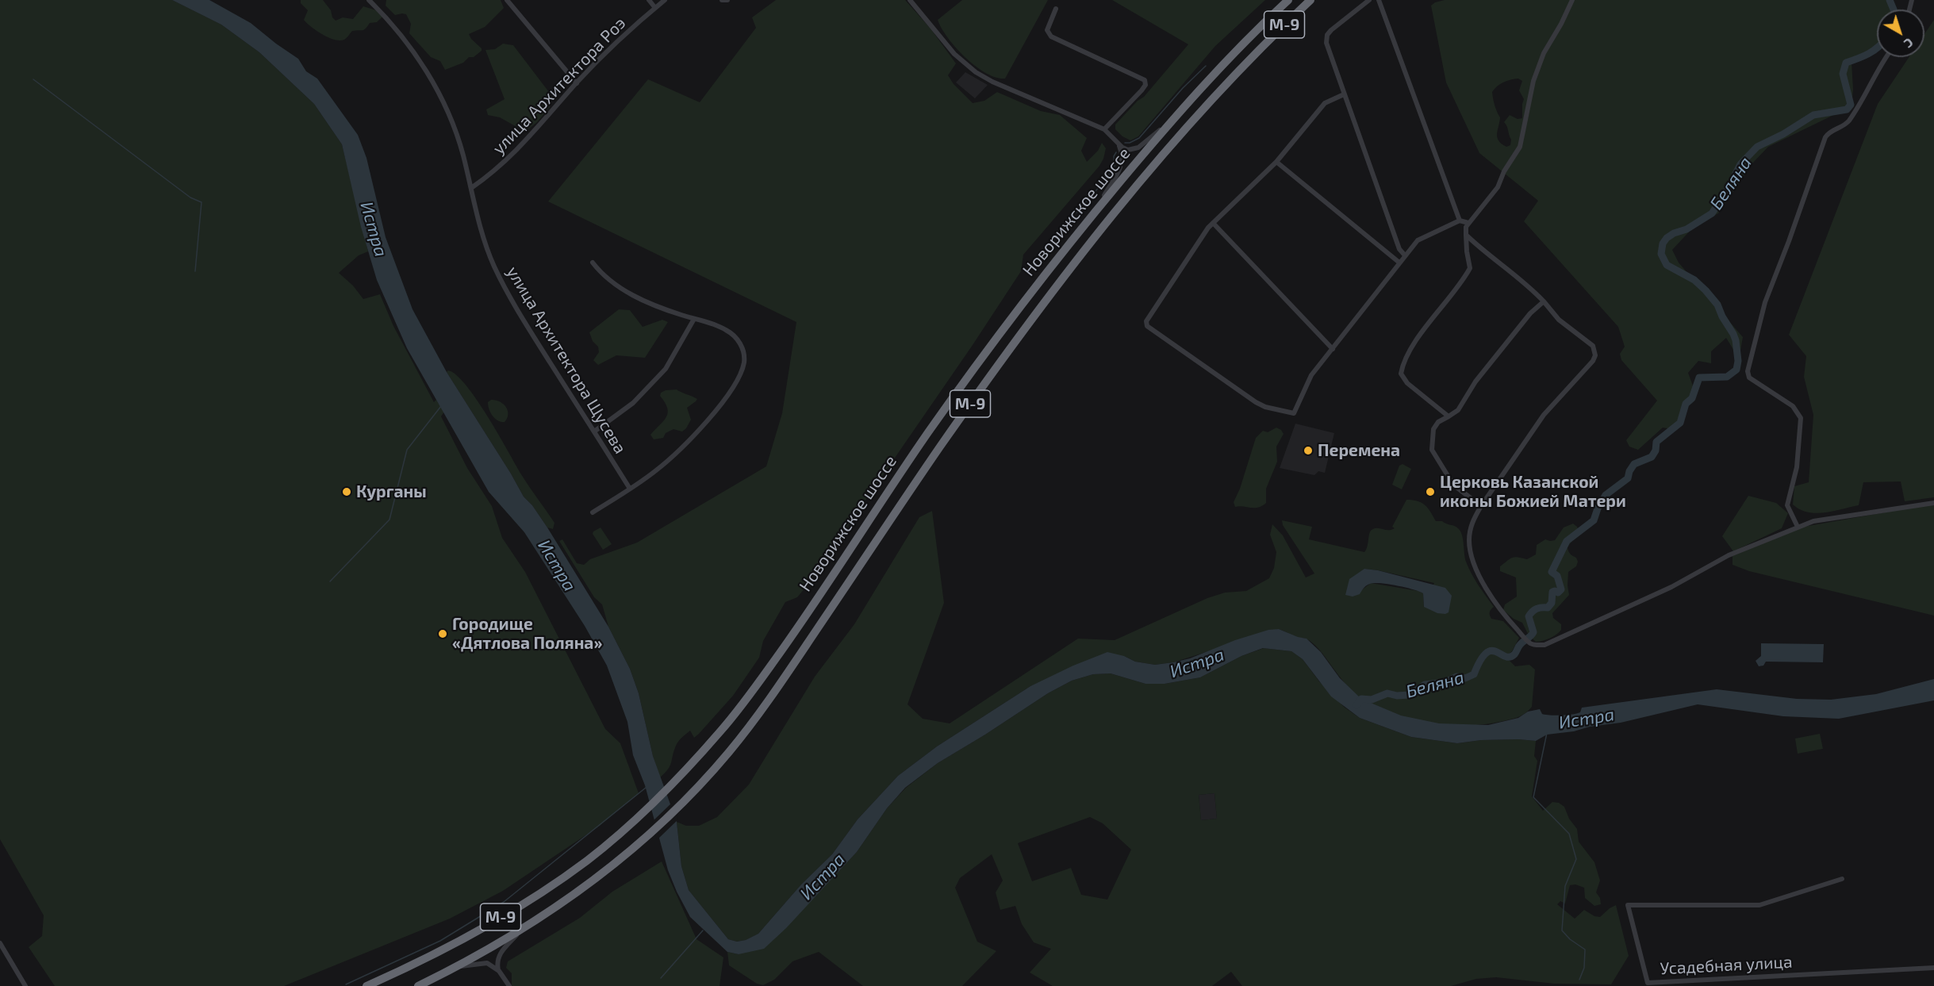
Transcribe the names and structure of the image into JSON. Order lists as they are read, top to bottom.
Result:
{
  "streets": {
    "highway": ["М-9", "Новорижское шоссе"],
    "street": ["улица Архитектора Роэ", "улица Архитектора Щусева", "Усадебная улица"]
  },
  "crossings": [
    ["улица Архитектора Роэ", "улица Архитектора Щусева"]
  ],
  "water": ["Беляна", "Истра"],
  "places": [
    "Перемена",
    "Курганы",
    "Церковь Казанской иконы Божией Матери",
    "Городище «Дятлова Поляна»"
  ],
  "north": "bottom right"
}
